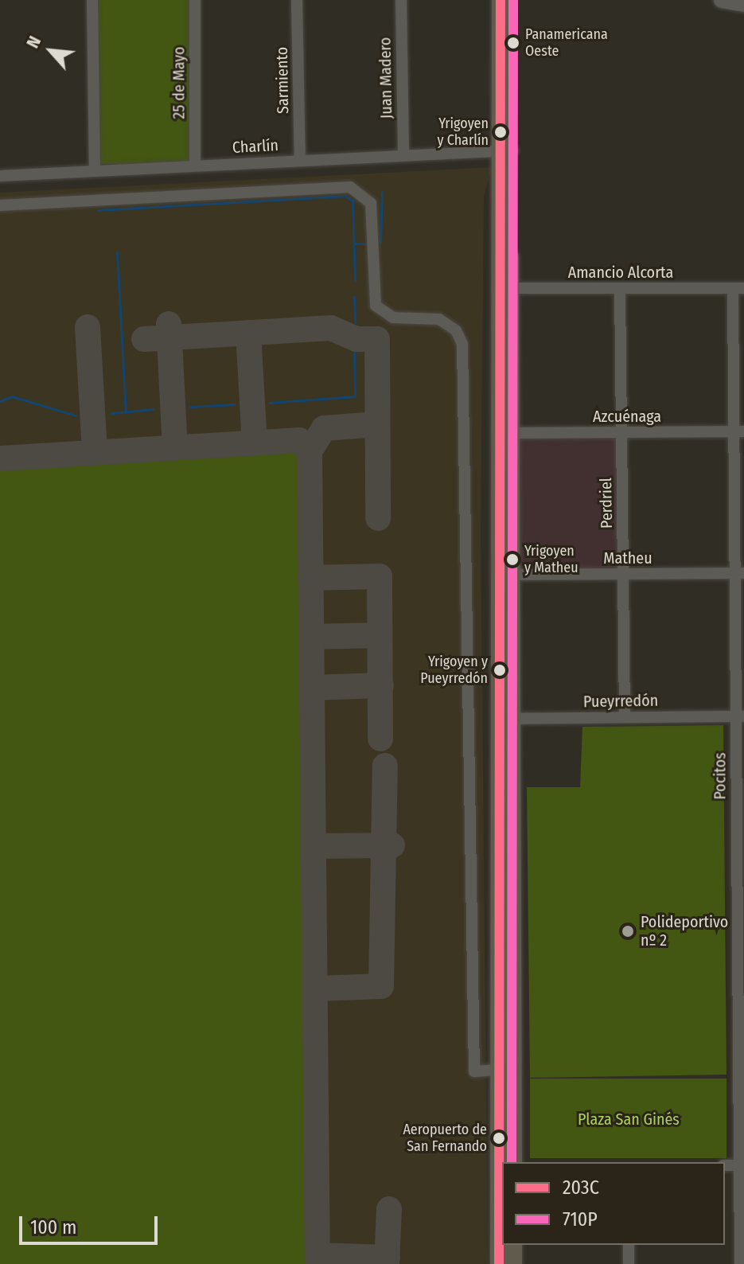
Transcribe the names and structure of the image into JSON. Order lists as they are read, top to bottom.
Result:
{
  "streets": {
    "street": [
      "Juan Madero",
      "Sarmiento",
      "25 de Mayo",
      "Charlín",
      "Amancio Alcorta",
      "Azcuénaga",
      "Perdriel",
      "Matheu",
      "Pueyrredón",
      "Pocitos"
    ]
  },
  "crossings": [
    ["Juan Madero", "Charlín"],
    ["Sarmiento", "Charlín"],
    ["25 de Mayo", "Charlín"],
    ["Amancio Alcorta", "Perdriel"],
    ["Amancio Alcorta", "Pocitos"],
    ["Azcuénaga", "Perdriel"],
    ["Azcuénaga", "Pocitos"],
    ["Perdriel", "Matheu"],
    ["Perdriel", "Pueyrredón"],
    ["Matheu", "Pocitos"],
    ["Pueyrredón", "Pocitos"]
  ],
  "parks": ["Plaza San Ginés"],
  "places": [
    "Panamericana Oeste",
    "Yrigoyen y Charlín",
    "Yrigoyen y Matheu",
    "Yrigoyen y Pueyrredón",
    "Polideportivo nº 2",
    "Aeropuerto de San Fernando"
  ],
  "lines": ["transit line 203C", "transit line 710P"],
  "legend": ["203C", "710P"],
  "scale_bar": "100 m",
  "north": "top left"
}
